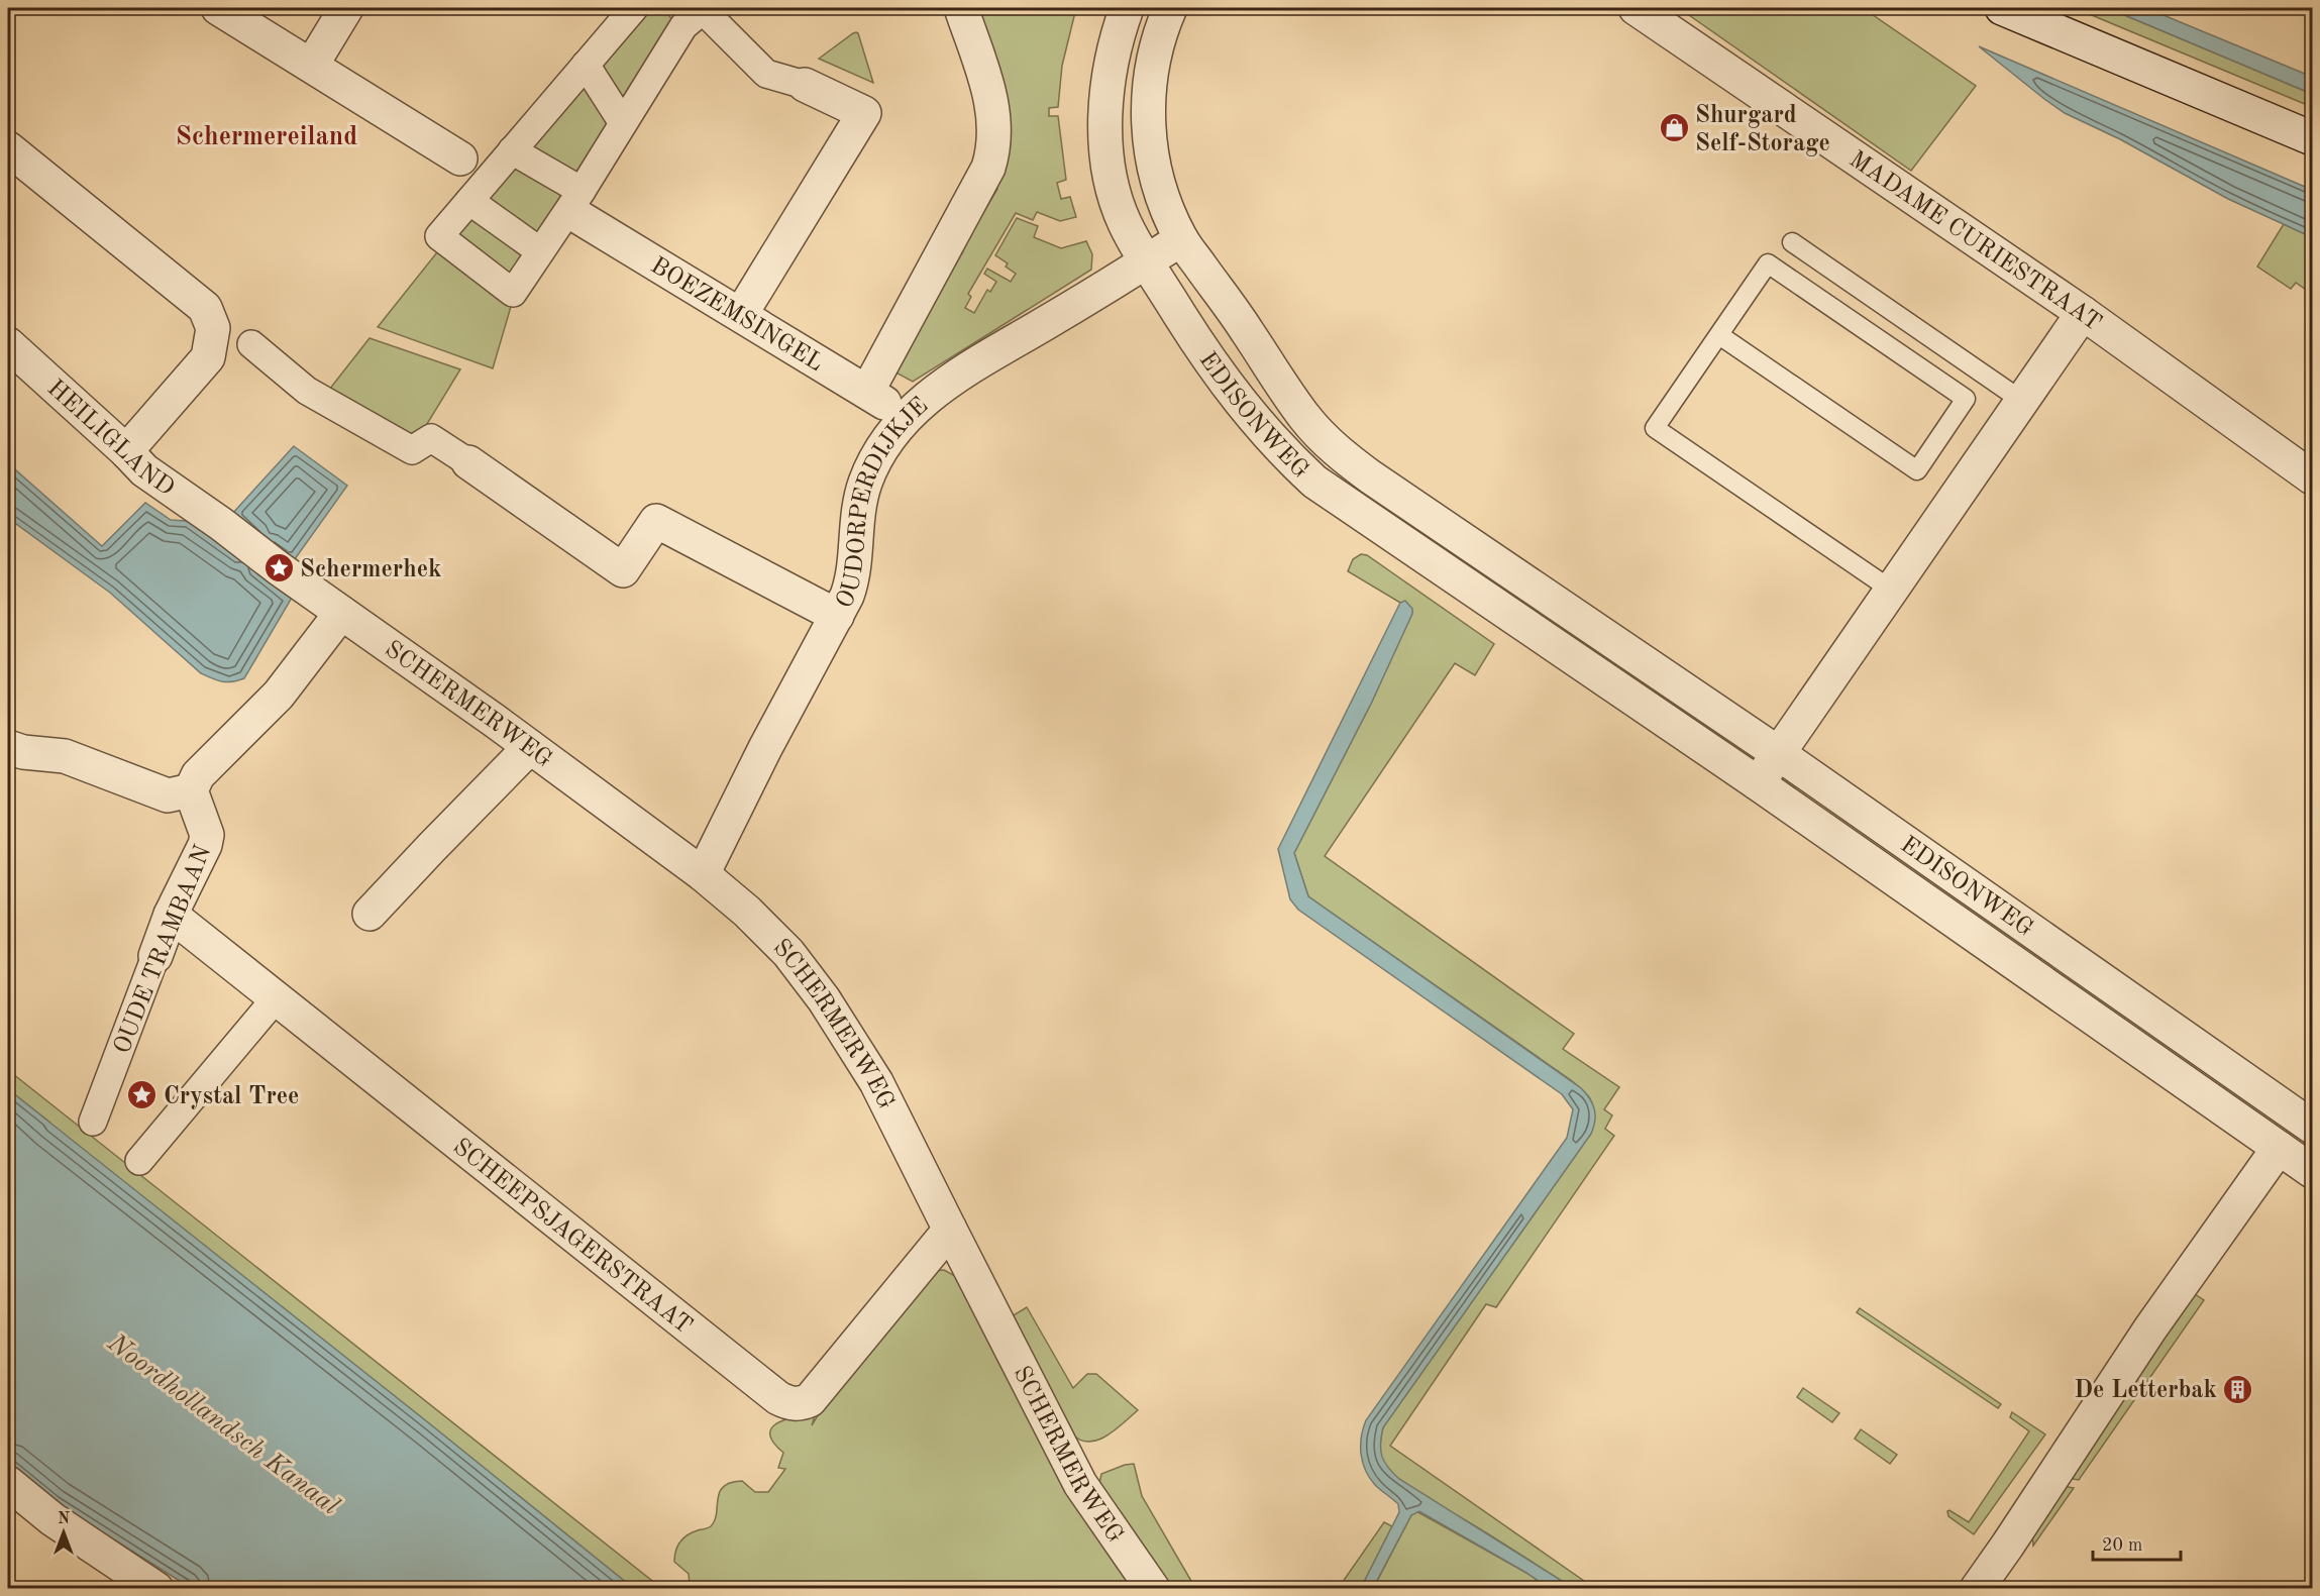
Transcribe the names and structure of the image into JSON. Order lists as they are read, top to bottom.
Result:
{
  "streets": {
    "street": [
      "MADAME CURIESTRAAT",
      "BOEZEMSINGEL",
      "EDISONWEG",
      "HEILIGLAND",
      "OUDORPERDIJKJE",
      "SCHERMERWEG",
      "OUDE TRAMBAAN",
      "SCHEEPSJAGERSTRAAT"
    ]
  },
  "crossings": [
    ["BOEZEMSINGEL", "OUDORPERDIJKJE"],
    ["EDISONWEG", "OUDORPERDIJKJE"],
    ["HEILIGLAND", "SCHERMERWEG"],
    ["OUDORPERDIJKJE", "SCHERMERWEG"],
    ["SCHERMERWEG", "SCHEEPSJAGERSTRAAT"],
    ["OUDE TRAMBAAN", "SCHEEPSJAGERSTRAAT"]
  ],
  "districts": ["Schermereiland"],
  "water": ["Noordhollandsch Kanaal"],
  "places": {
    "shop": ["Shurgard Self-Storage"],
    "place": ["Schermerhek", "Crystal Tree"],
    "building": ["De Letterbak"]
  },
  "scale_bar": "20 m",
  "north": "top"
}
